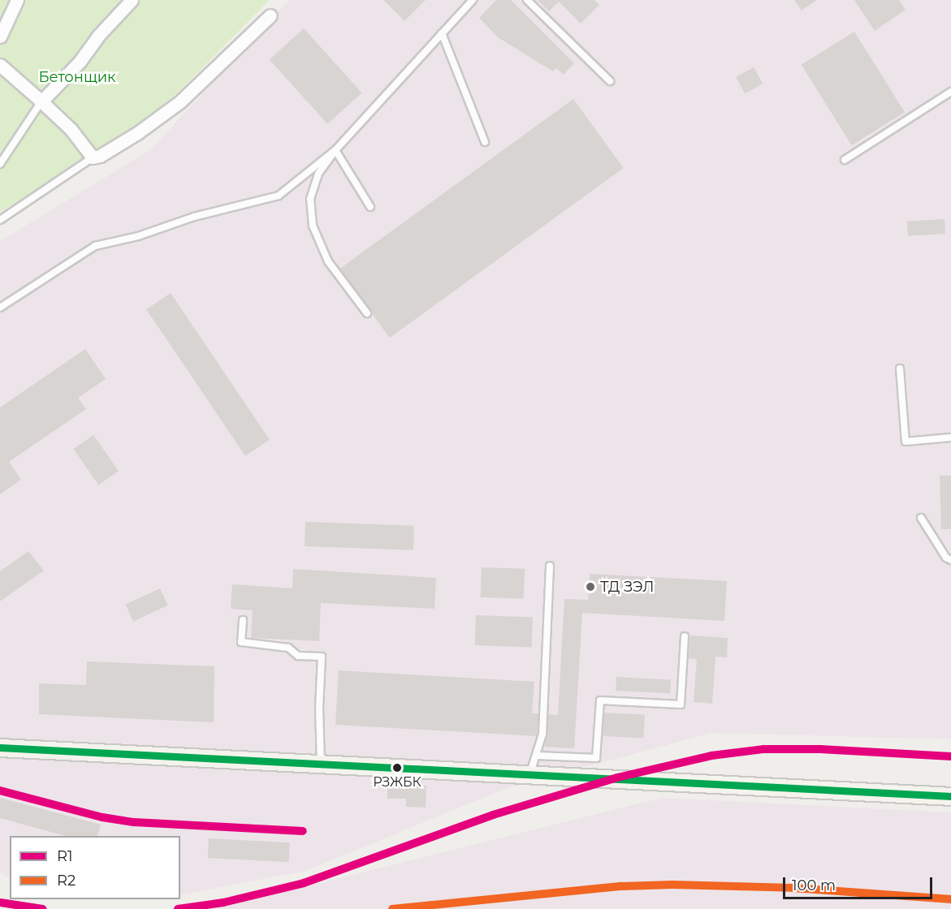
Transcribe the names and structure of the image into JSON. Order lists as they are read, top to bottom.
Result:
{
  "parks": ["Бетонщик"],
  "places": ["ТД ЗЭЛ", "РЗЖБК"],
  "lines": ["transit line R1", "transit line R2"],
  "legend": ["R1", "R2"],
  "scale_bar": "100 m"
}
